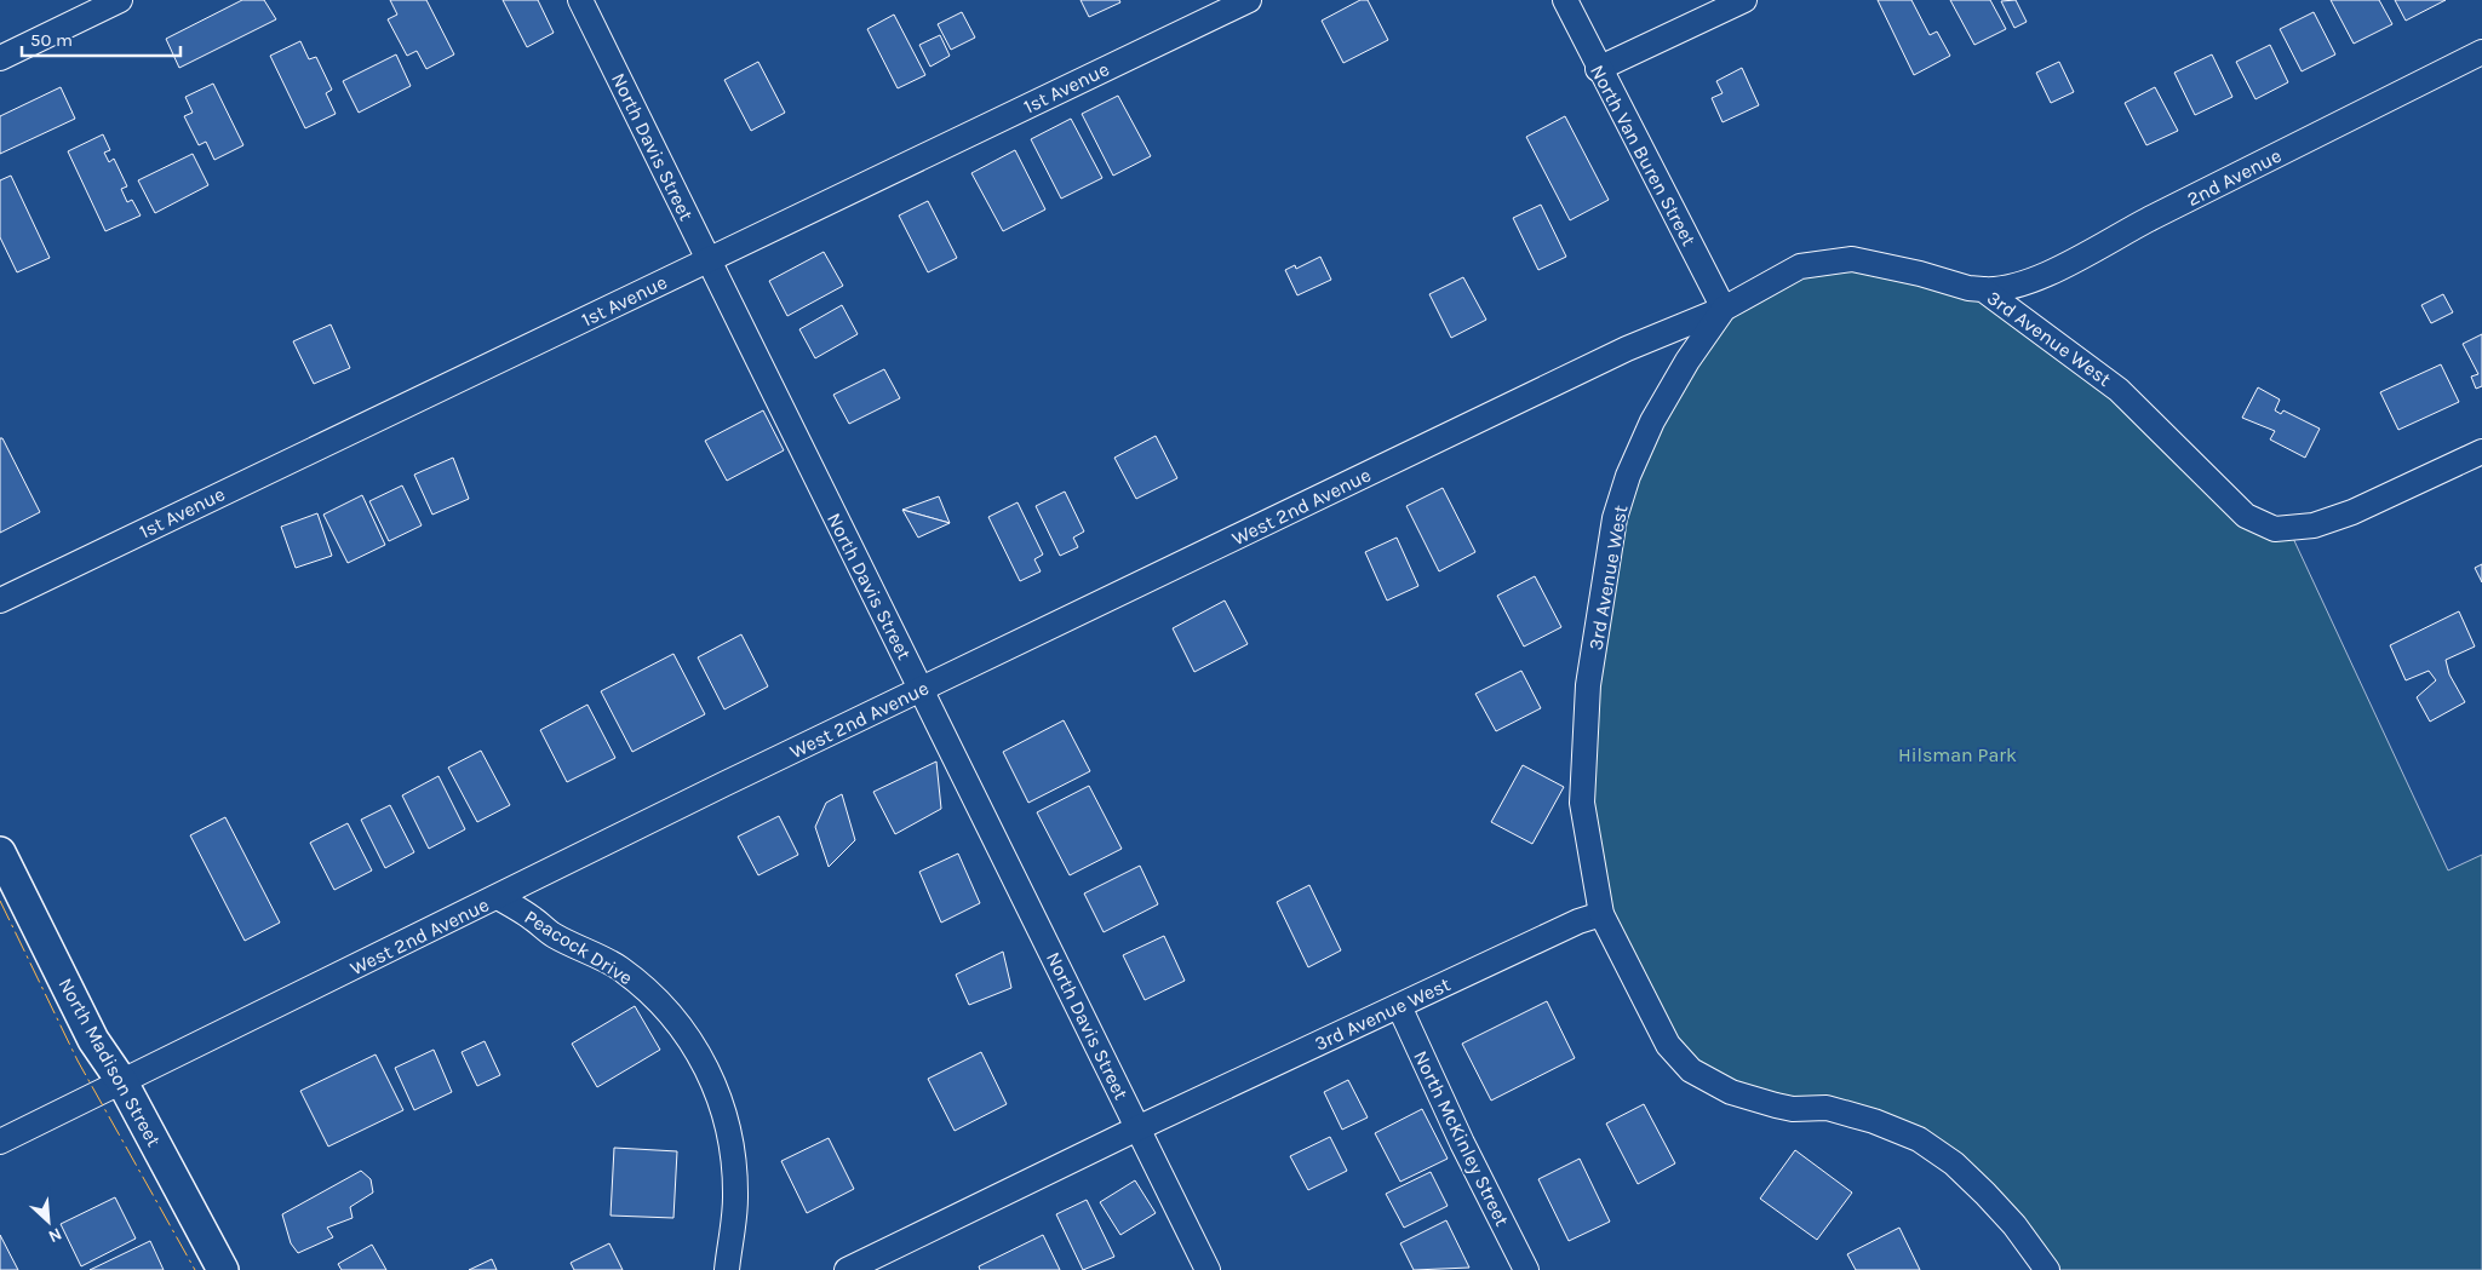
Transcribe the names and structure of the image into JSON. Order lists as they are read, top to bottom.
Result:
{
  "streets": {
    "main road": ["North Madison Street"],
    "street": [
      "1st Avenue",
      "North Davis Street",
      "North Van Buren Street",
      "2nd Avenue",
      "3rd Avenue West",
      "West 2nd Avenue",
      "Peacock Drive",
      "North McKinley Street"
    ]
  },
  "crossings": [
    ["1st Avenue", "North Davis Street"],
    ["North Davis Street", "3rd Avenue West"],
    ["North Davis Street", "West 2nd Avenue"],
    ["North Van Buren Street", "3rd Avenue West"],
    ["North Van Buren Street", "West 2nd Avenue"],
    ["2nd Avenue", "3rd Avenue West"],
    ["3rd Avenue West", "West 2nd Avenue"],
    ["3rd Avenue West", "North McKinley Street"],
    ["West 2nd Avenue", "Peacock Drive"],
    ["West 2nd Avenue", "North Madison Street"]
  ],
  "parks": ["Hilsman Park"],
  "scale_bar": "50 m",
  "north": "bottom right"
}
